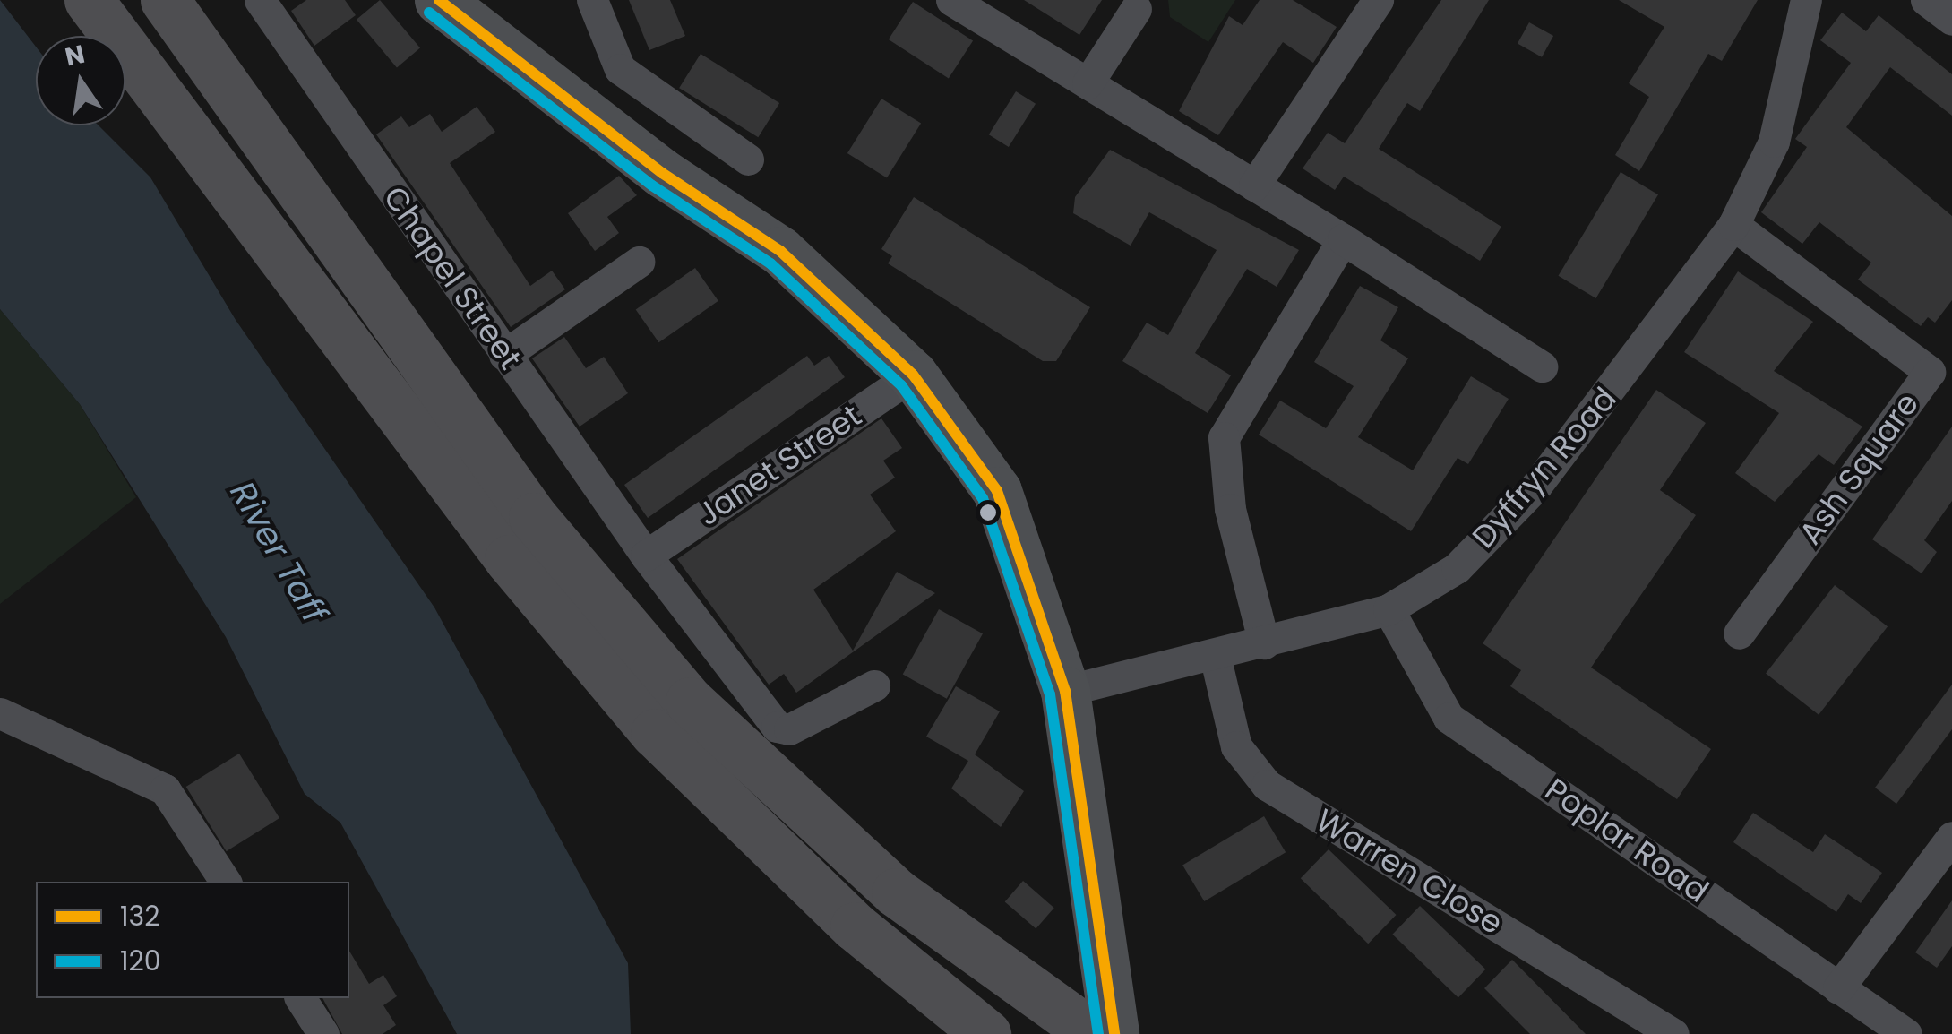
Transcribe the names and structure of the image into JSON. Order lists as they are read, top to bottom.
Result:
{
  "streets": {
    "street": [
      "Chapel Street",
      "Janet Street",
      "Dyffryn Road",
      "Ash Square",
      "Poplar Road",
      "Warren Close"
    ]
  },
  "crossings": [
    ["Chapel Street", "Janet Street"],
    ["Dyffryn Road", "Ash Square"],
    ["Dyffryn Road", "Poplar Road"],
    ["Dyffryn Road", "Warren Close"]
  ],
  "water": ["River Taff"],
  "lines": ["transit line 132", "transit line 120"],
  "legend": ["132", "120"],
  "north": "top"
}
